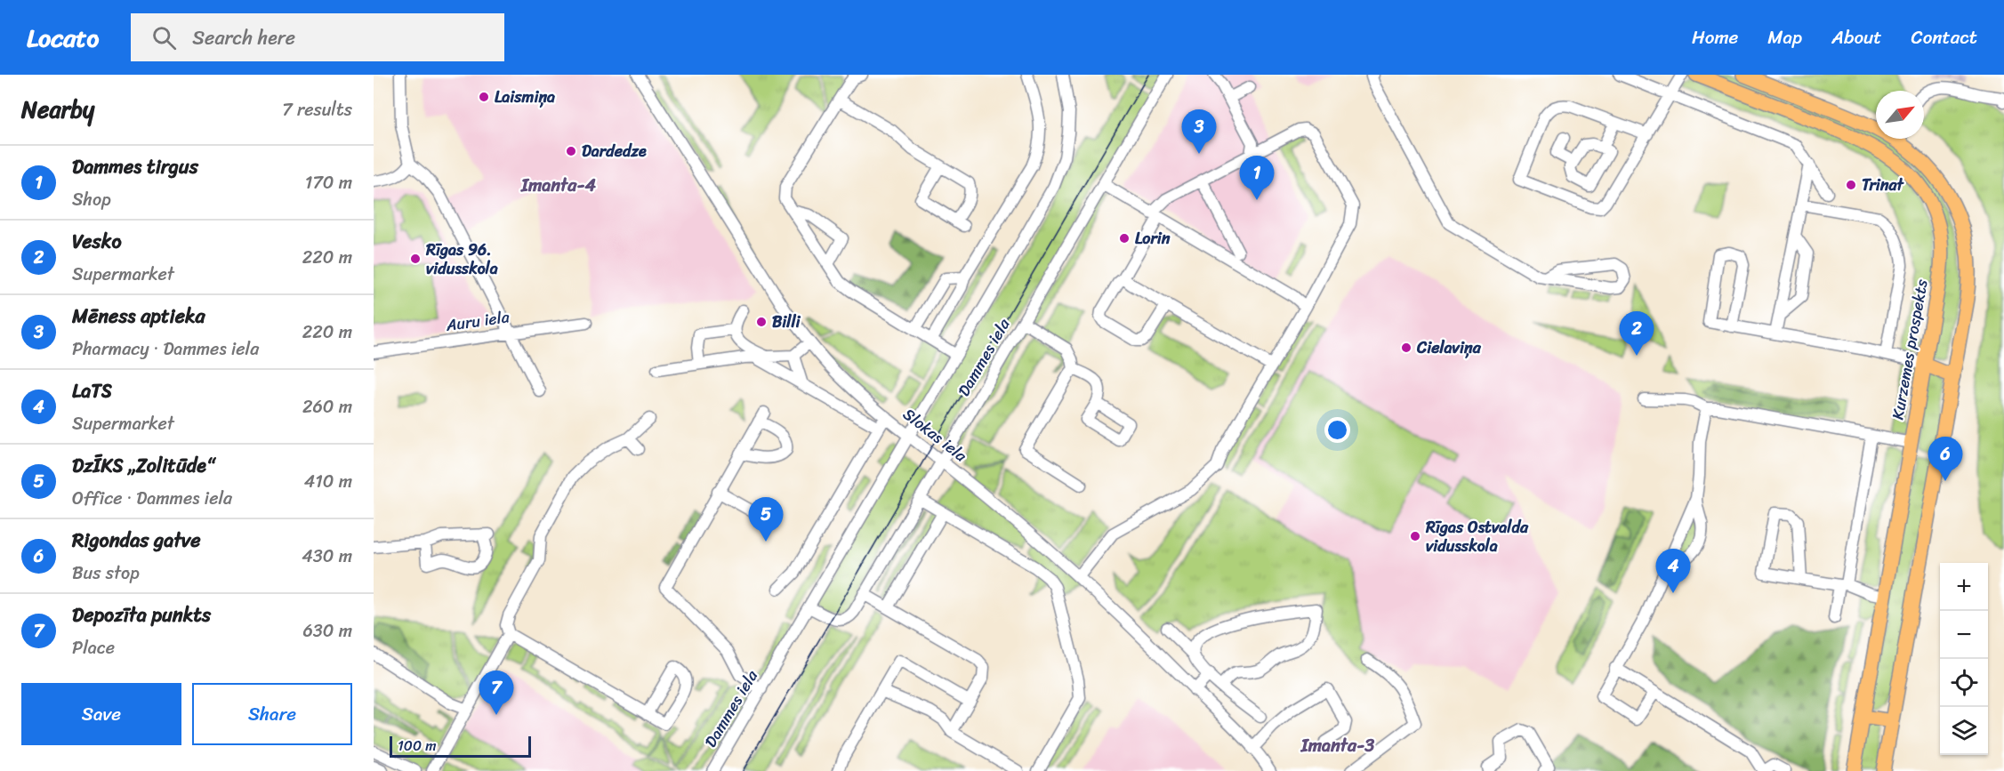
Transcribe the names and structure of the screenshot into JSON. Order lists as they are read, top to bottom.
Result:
{
  "streets": {
    "main road": ["Kurzemes prospekts"],
    "street": ["Auru iela", "Dammes iela", "Slokas iela"]
  },
  "crossings": [
    ["Dammes iela", "Slokas iela"]
  ],
  "districts": ["Imanta-4", "Imanta-3"],
  "places": [
    "Laismiņa",
    "Dardedze",
    "Trinat",
    "Lorin",
    "Rīgas 96. vidusskola",
    "Billi",
    "Cielaviņa",
    "Rīgas Ostvalda vidusskola"
  ],
  "scale_bar": "100 m",
  "north": "top right",
  "page": {
    "header": "Locato",
    "search": "Search here",
    "nav": [
      "Home",
      "Map",
      "About",
      "Contact"
    ],
    "heading": ["Nearby", "7 results"],
    "pins": [
      "3",
      "1",
      "2",
      "6",
      "5",
      "4",
      "7"
    ],
    "list": [
      {
        "mark": "1",
        "name": "Dammes tirgus",
        "note": "Shop",
        "value": "170 m"
      },
      {
        "mark": "2",
        "name": "Vesko",
        "note": "Supermarket",
        "value": "220 m"
      },
      {
        "mark": "3",
        "name": "Mēness aptieka",
        "note": "Pharmacy · Dammes iela",
        "value": "220 m"
      },
      {
        "mark": "4",
        "name": "LaTS",
        "note": "Supermarket",
        "value": "260 m"
      },
      {
        "mark": "5",
        "name": "DzĪKS „Zolitūde“",
        "note": "Office · Dammes iela",
        "value": "410 m"
      },
      {
        "mark": "6",
        "name": "Rigondas gatve",
        "note": "Bus stop",
        "value": "430 m"
      },
      {
        "mark": "7",
        "name": "Depozīta punkts",
        "note": "Place",
        "value": "630 m"
      }
    ],
    "map_buttons": ["+", "−"],
    "buttons": ["Save", "Share"],
    "scale": "100 m"
  }
}
